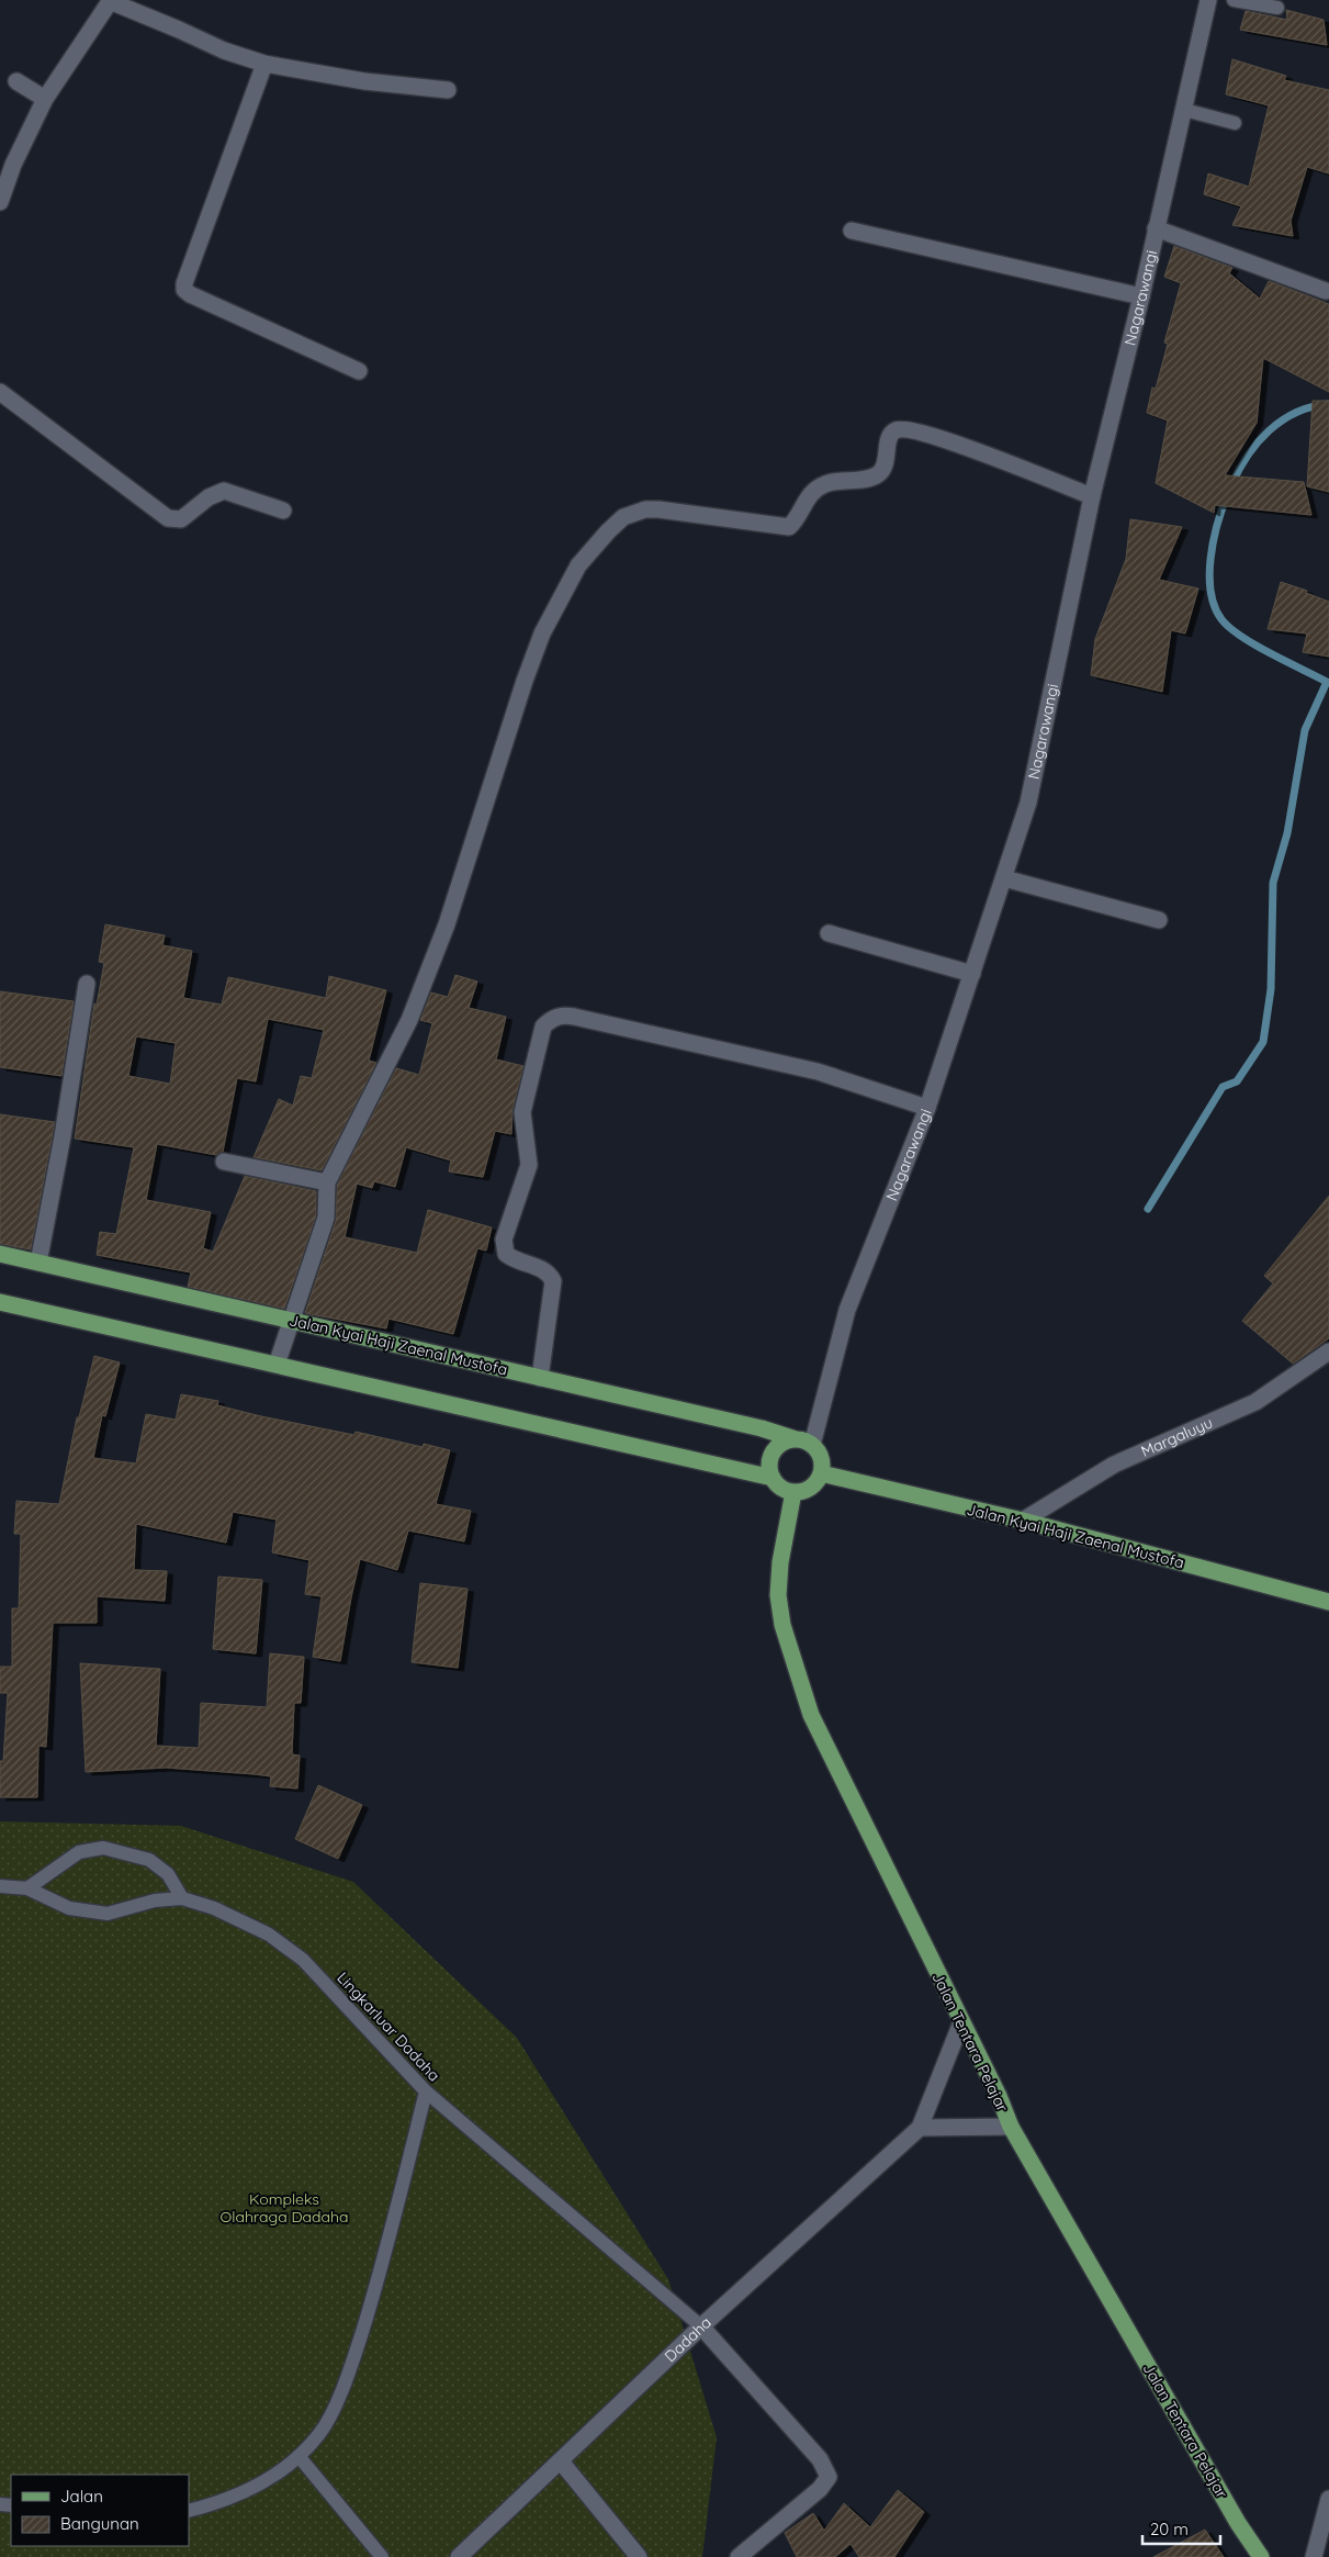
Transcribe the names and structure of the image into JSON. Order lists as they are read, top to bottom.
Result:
{
  "streets": {
    "main road": ["Jalan Kyai Haji Zaenal Mustofa", "Jalan Tentara Pelajar"],
    "street": ["Nagarawangi", "Margaluyu", "Dadaha"],
    "lane": ["Lingkarluar Dadaha"]
  },
  "crossings": [
    ["Nagarawangi", "Jalan Kyai Haji Zaenal Mustofa"],
    ["Nagarawangi", "Jalan Tentara Pelajar"],
    ["Jalan Kyai Haji Zaenal Mustofa", "Margaluyu"],
    ["Jalan Kyai Haji Zaenal Mustofa", "Jalan Tentara Pelajar"],
    ["Lingkarluar Dadaha", "Dadaha"],
    ["Jalan Tentara Pelajar", "Dadaha"]
  ],
  "parks": ["Kompleks Olahraga Dadaha"],
  "legend": ["Jalan", "Bangunan"],
  "scale_bar": "20 m"
}
